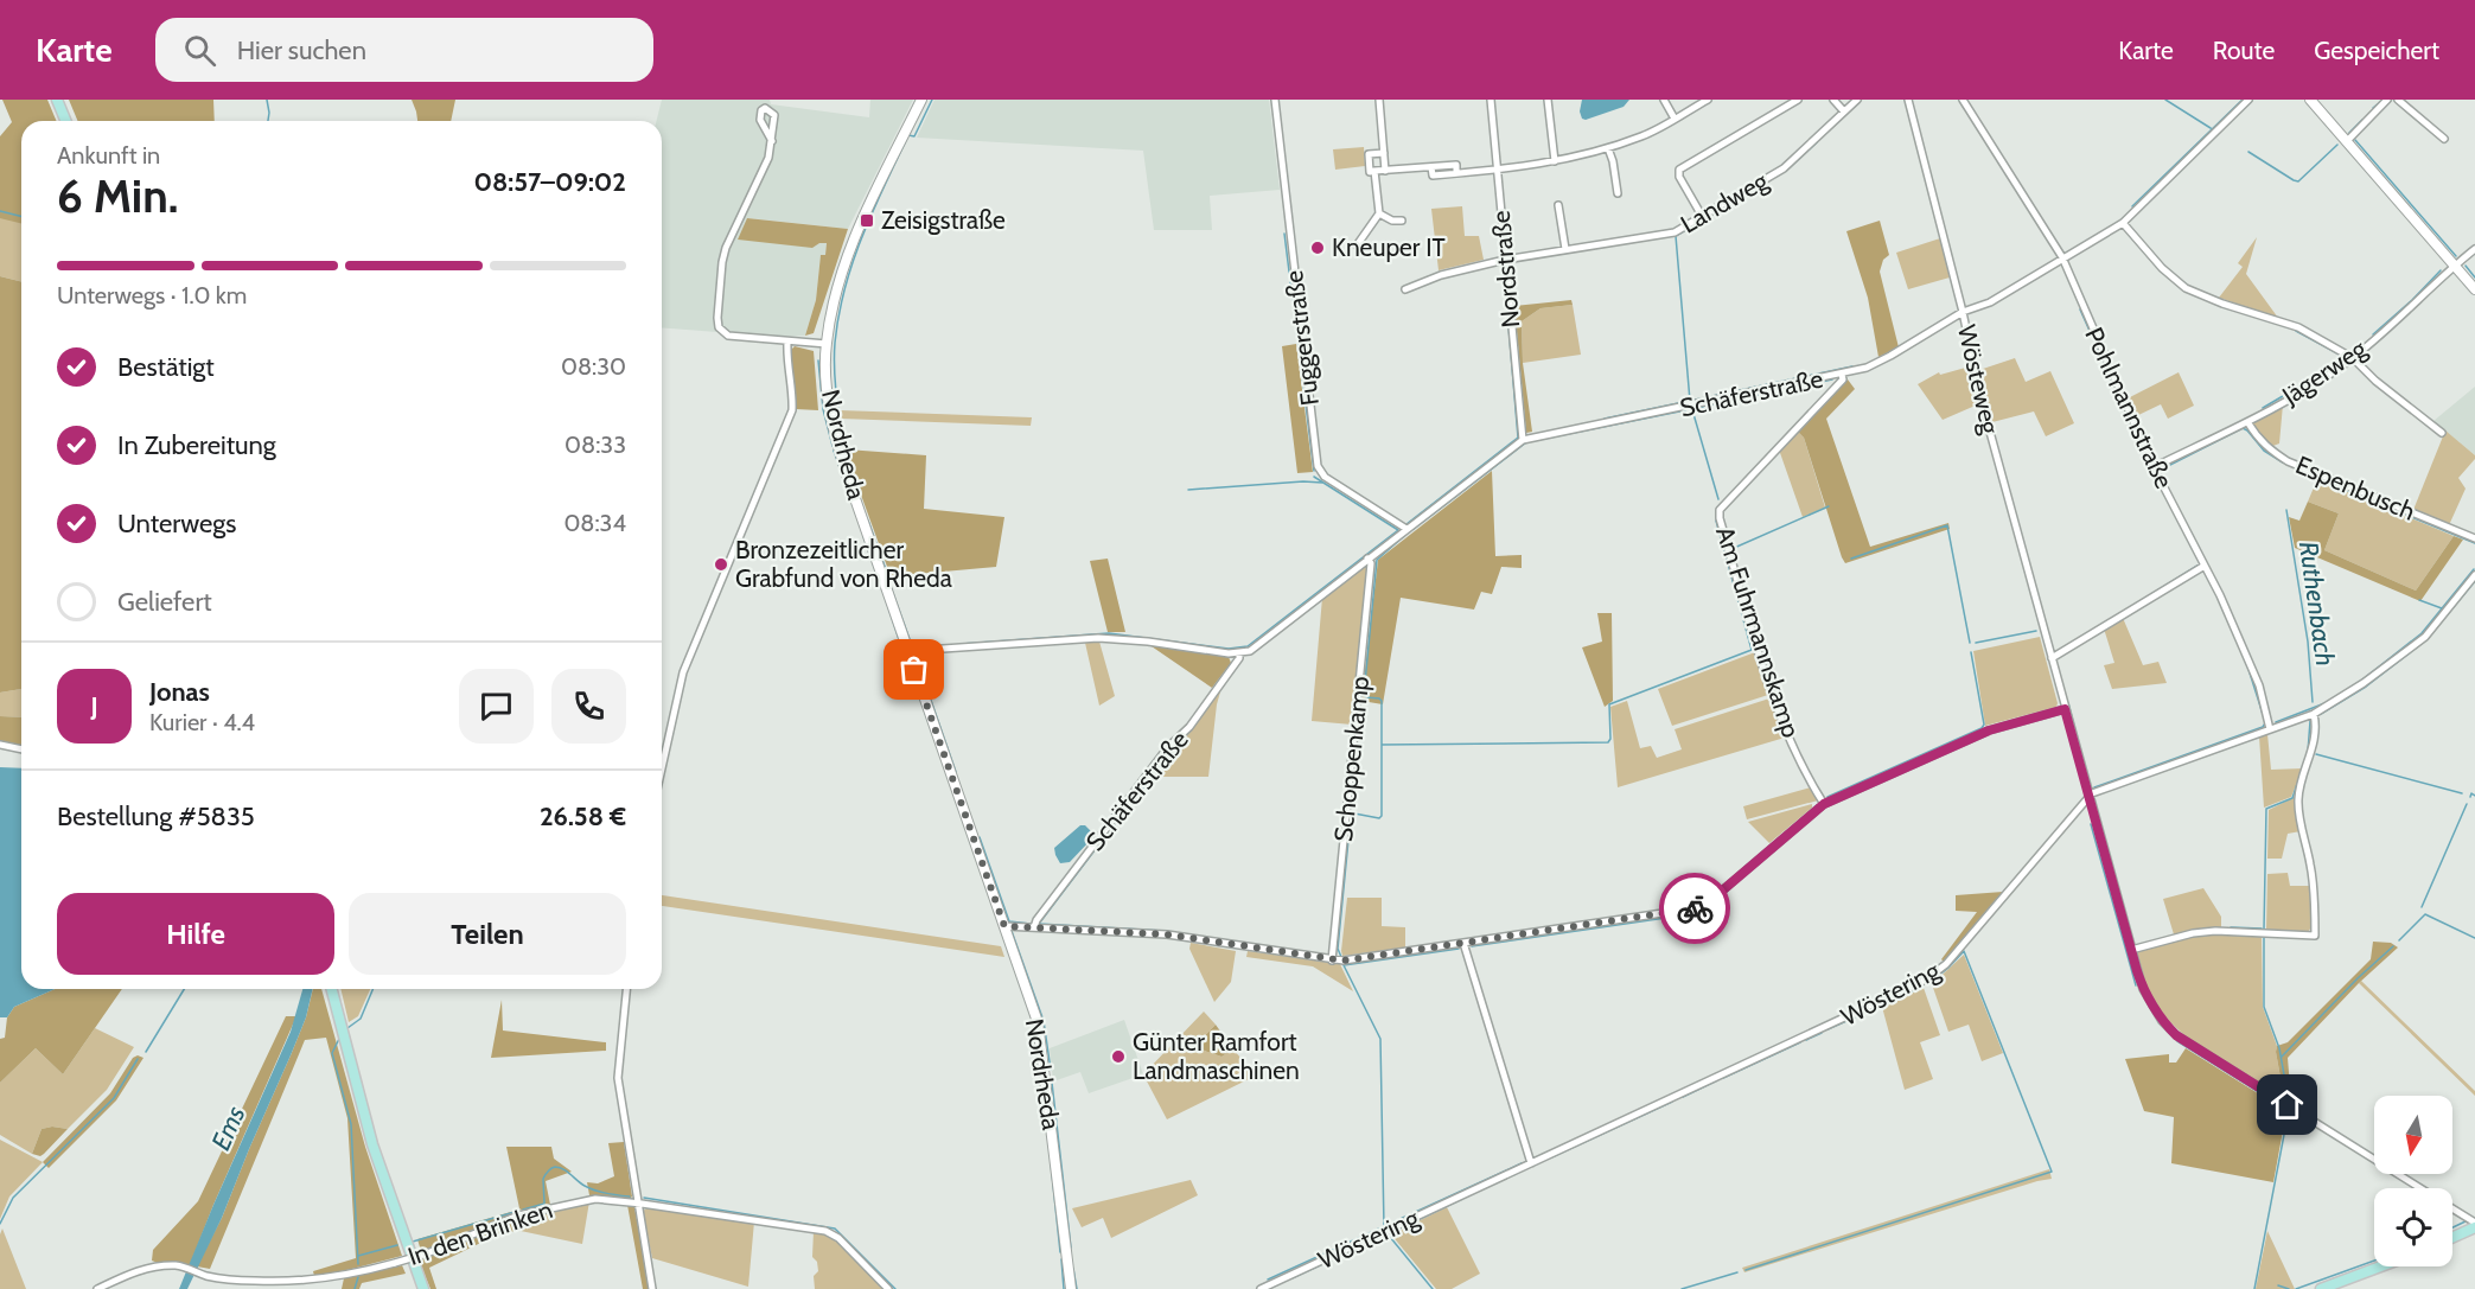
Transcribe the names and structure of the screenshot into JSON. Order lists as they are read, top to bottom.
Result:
{
  "streets": {
    "main road": ["Nordrheda"],
    "street": [
      "Landweg",
      "Nordstraße",
      "Fuggerstraße",
      "Jägerweg",
      "Wösteweg",
      "Schäferstraße",
      "Pohlmannstraße",
      "Espenbusch",
      "Am Fuhrmannskamp",
      "Schoppenkamp",
      "Wöstering",
      "In den Brinken"
    ]
  },
  "crossings": [
    ["Landweg", "Nordstraße"],
    ["Nordstraße", "Schäferstraße"],
    ["Fuggerstraße", "Schäferstraße"],
    ["Jägerweg", "Pohlmannstraße"],
    ["Jägerweg", "Espenbusch"],
    ["Wösteweg", "Schäferstraße"],
    ["Wösteweg", "Wöstering"],
    ["Schäferstraße", "Pohlmannstraße"],
    ["Schäferstraße", "Am Fuhrmannskamp"],
    ["Schäferstraße", "Schoppenkamp"],
    ["Pohlmannstraße", "Wöstering"]
  ],
  "water": ["Ruthenbach", "Ems"],
  "places": {
    "transit": ["Zeisigstraße"],
    "other": ["Kneuper IT", "Bronzezeitlicher Grabfund von Rheda", "Günter Ramfort Landmaschinen"]
  },
  "north": "bottom",
  "page": {
    "header": "Karte",
    "search": "Hier suchen",
    "nav": ["Karte", "Route", "Gespeichert"],
    "heading": ["6 Min.", "Ankunft in", "08:57–09:02"],
    "panel": [
      "Jonas",
      "Kurier · 4.4",
      "Bestellung #5835",
      "26.58 €"
    ],
    "bar": "Unterwegs · 1.0 km",
    "list": [
      ["Bestätigt", "08:30"],
      ["In Zubereitung", "08:33"],
      ["Unterwegs", "08:34"],
      "Geliefert"
    ],
    "round": "J",
    "buttons": ["Hilfe", "Teilen"]
  }
}
